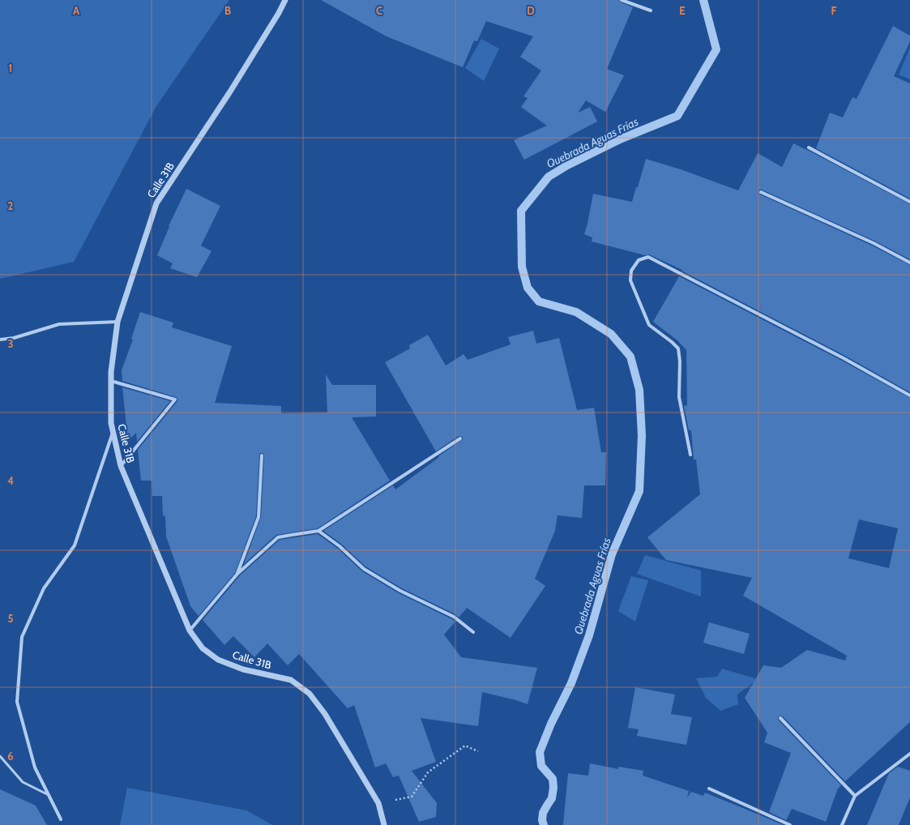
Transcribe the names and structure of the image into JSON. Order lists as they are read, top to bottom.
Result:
{
  "streets": {
    "street": ["Calle 31B"]
  },
  "water": ["Quebrada Aguas Frías"],
  "grid": {
    "columns": [
      "A",
      "B",
      "C",
      "D",
      "E",
      "F"
    ],
    "rows": [
      "1",
      "2",
      "3",
      "4",
      "5",
      "6"
    ]
  }
}
